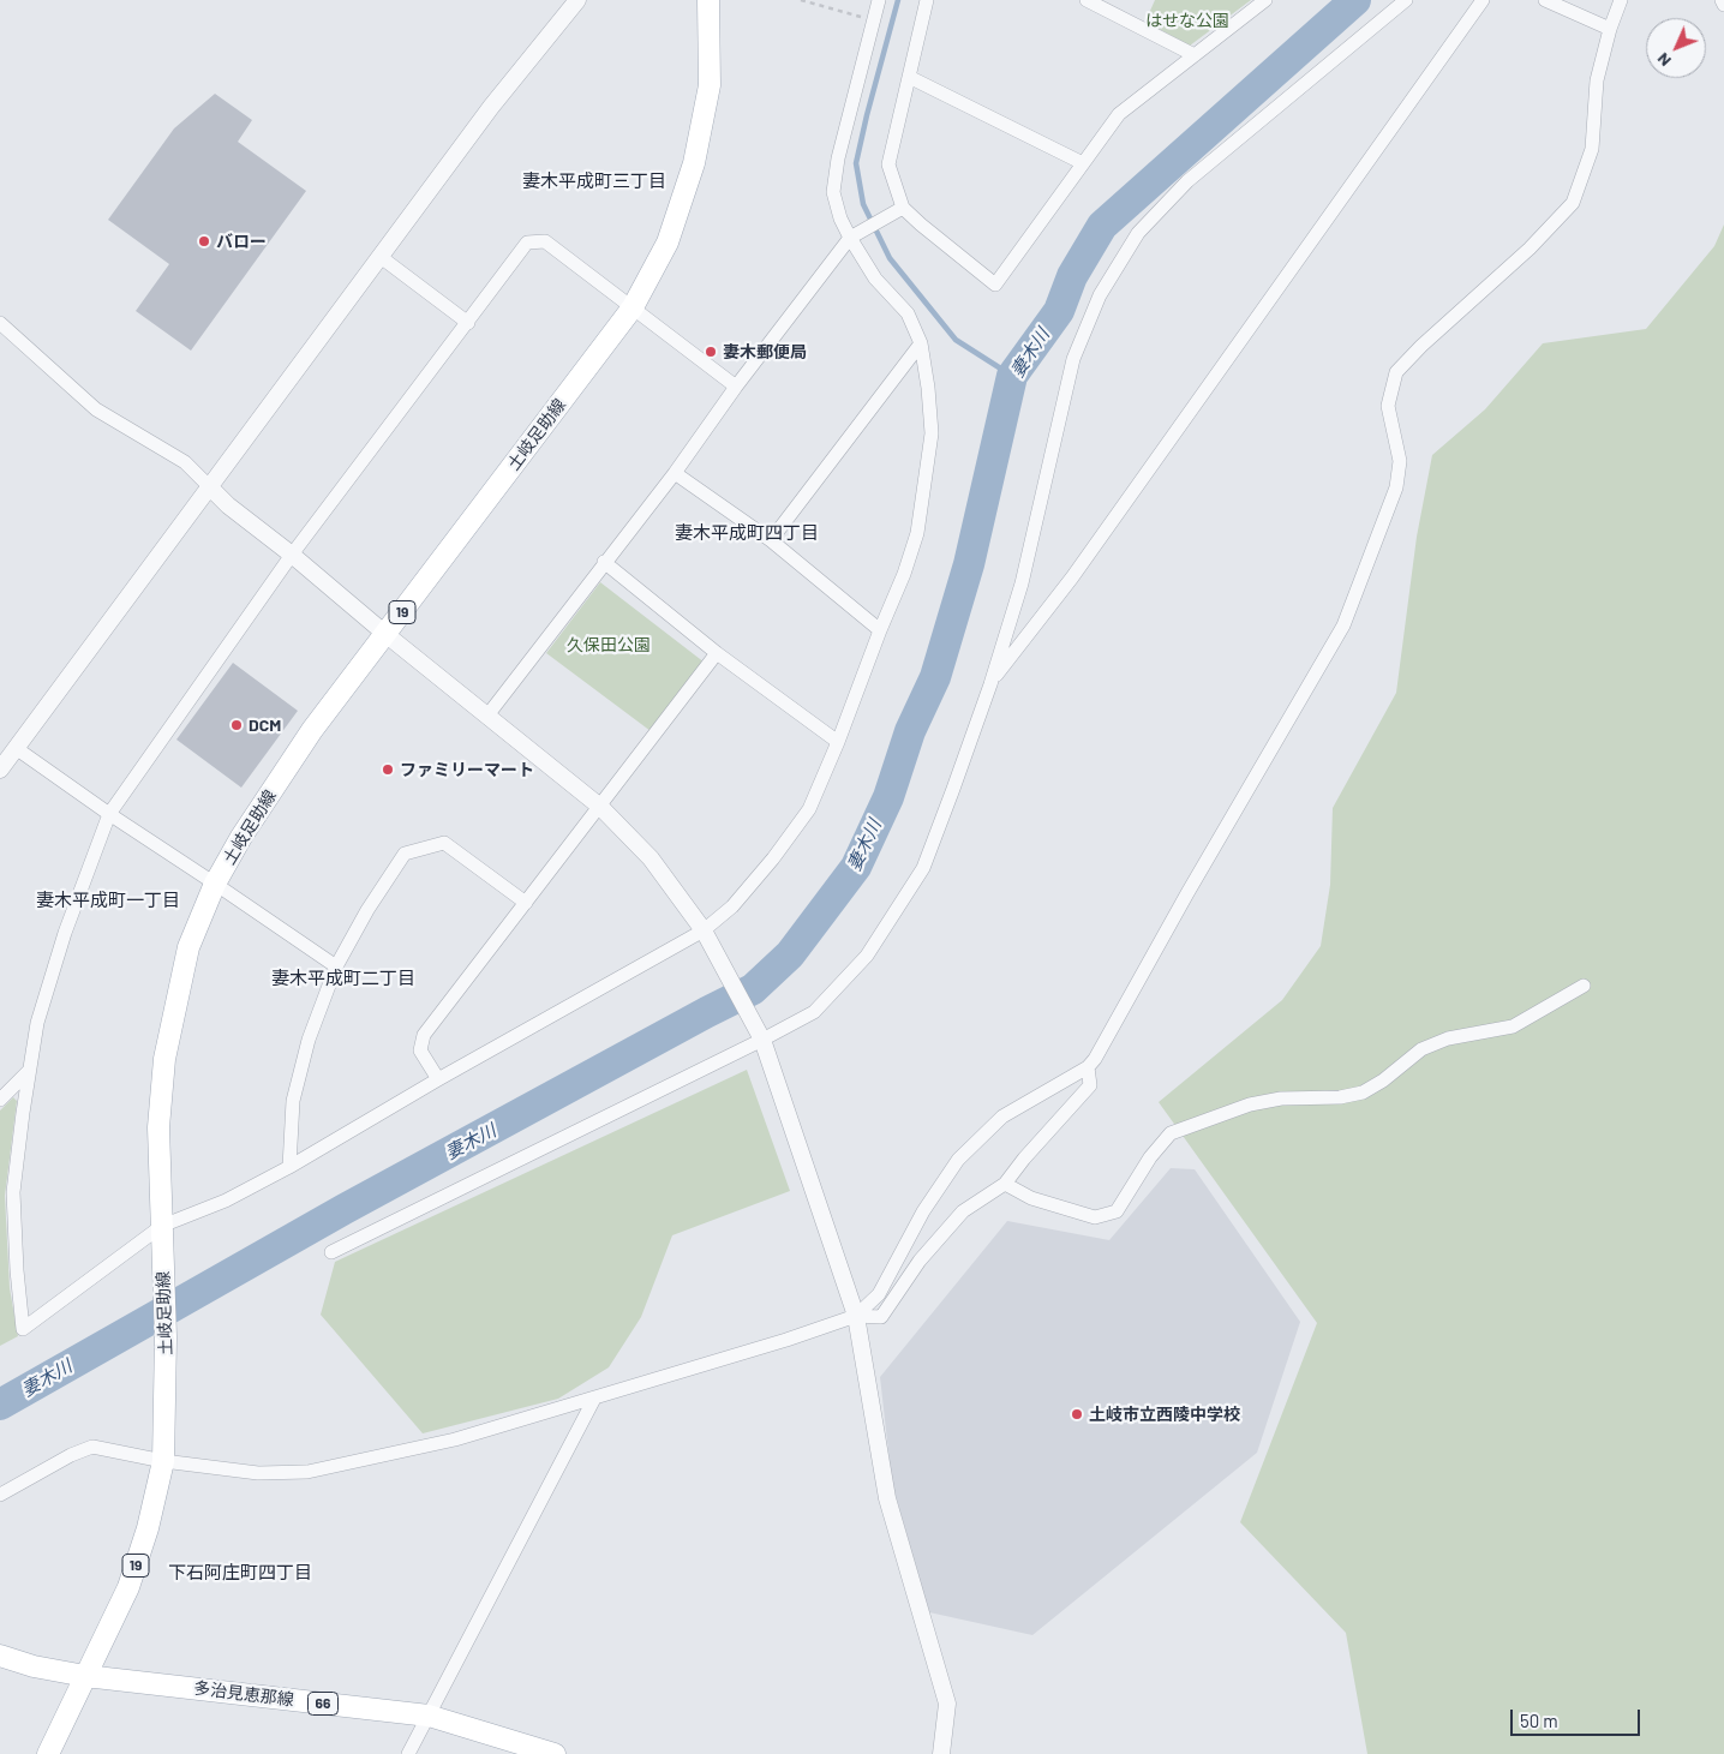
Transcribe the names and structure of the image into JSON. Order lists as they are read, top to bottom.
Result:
{
  "streets": {
    "main road": [
      "土岐足助線",
      "19",
      "多治見恵那線",
      "66"
    ]
  },
  "crossings": [
    ["土岐足助線", "多治見恵那線"]
  ],
  "districts": [
    "妻木平成町三丁目",
    "妻木平成町四丁目",
    "妻木平成町一丁目",
    "妻木平成町二丁目",
    "下石阿庄町四丁目"
  ],
  "water": ["妻木川"],
  "parks": ["はせな公園", "久保田公園"],
  "places": [
    "バロー",
    "妻木郵便局",
    "DCM",
    "ファミリーマート",
    "土岐市立西陵中学校"
  ],
  "scale_bar": "50 m",
  "north": "bottom left"
}
